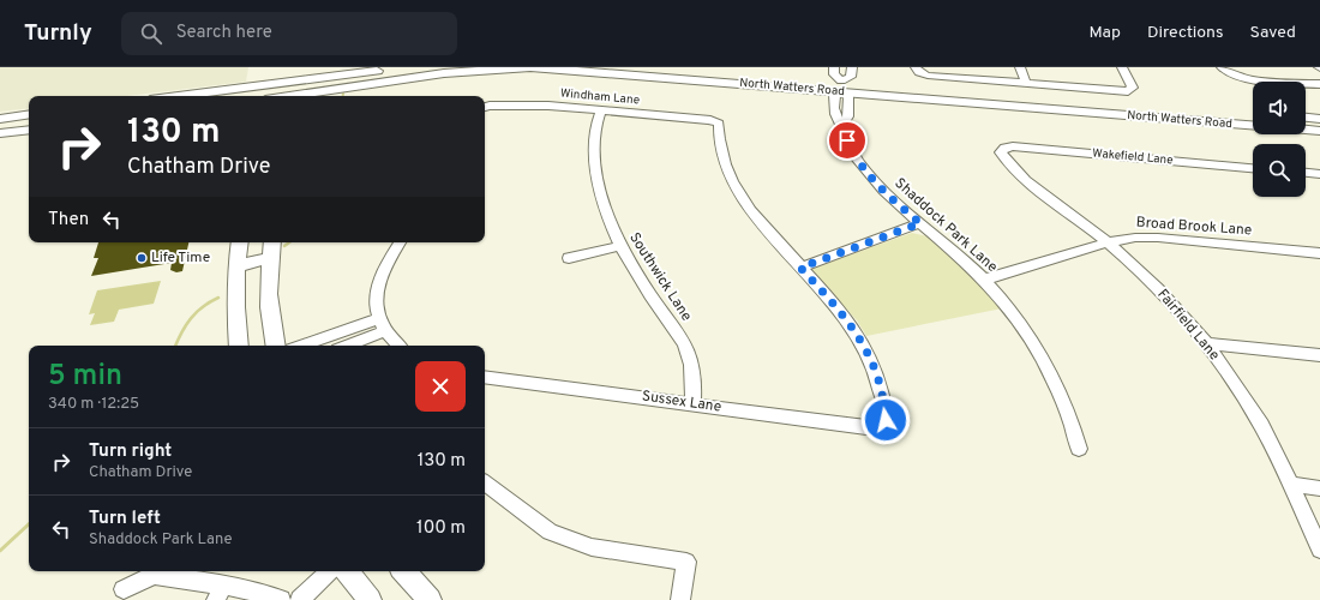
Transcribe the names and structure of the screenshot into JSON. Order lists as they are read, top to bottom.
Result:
{
  "streets": {
    "main road": ["North Watters Road"],
    "street": [
      "Windham Lane",
      "Wakefield Lane",
      "Shaddock Park Lane",
      "Broad Brook Lane",
      "Southwick Lane",
      "Fairfield Lane",
      "Sussex Lane"
    ]
  },
  "crossings": [
    ["North Watters Road", "Shaddock Park Lane"],
    ["Windham Lane", "Southwick Lane"],
    ["Windham Lane", "Sussex Lane"],
    ["Wakefield Lane", "Fairfield Lane"],
    ["Shaddock Park Lane", "Broad Brook Lane"],
    ["Broad Brook Lane", "Fairfield Lane"],
    ["Southwick Lane", "Sussex Lane"]
  ],
  "places": ["Life Time"],
  "page": {
    "header": "Turnly",
    "search": "Search here",
    "nav": ["Map", "Directions", "Saved"],
    "turn": ["130 m", "Chatham Drive"],
    "then": "Then",
    "heading": ["5 min", "340 m · 12:25"],
    "list": [
      {
        "name": "Turn right",
        "note": "Chatham Drive",
        "value": "130 m"
      },
      {
        "name": "Turn left",
        "note": "Shaddock Park Lane",
        "value": "100 m"
      }
    ]
  }
}
